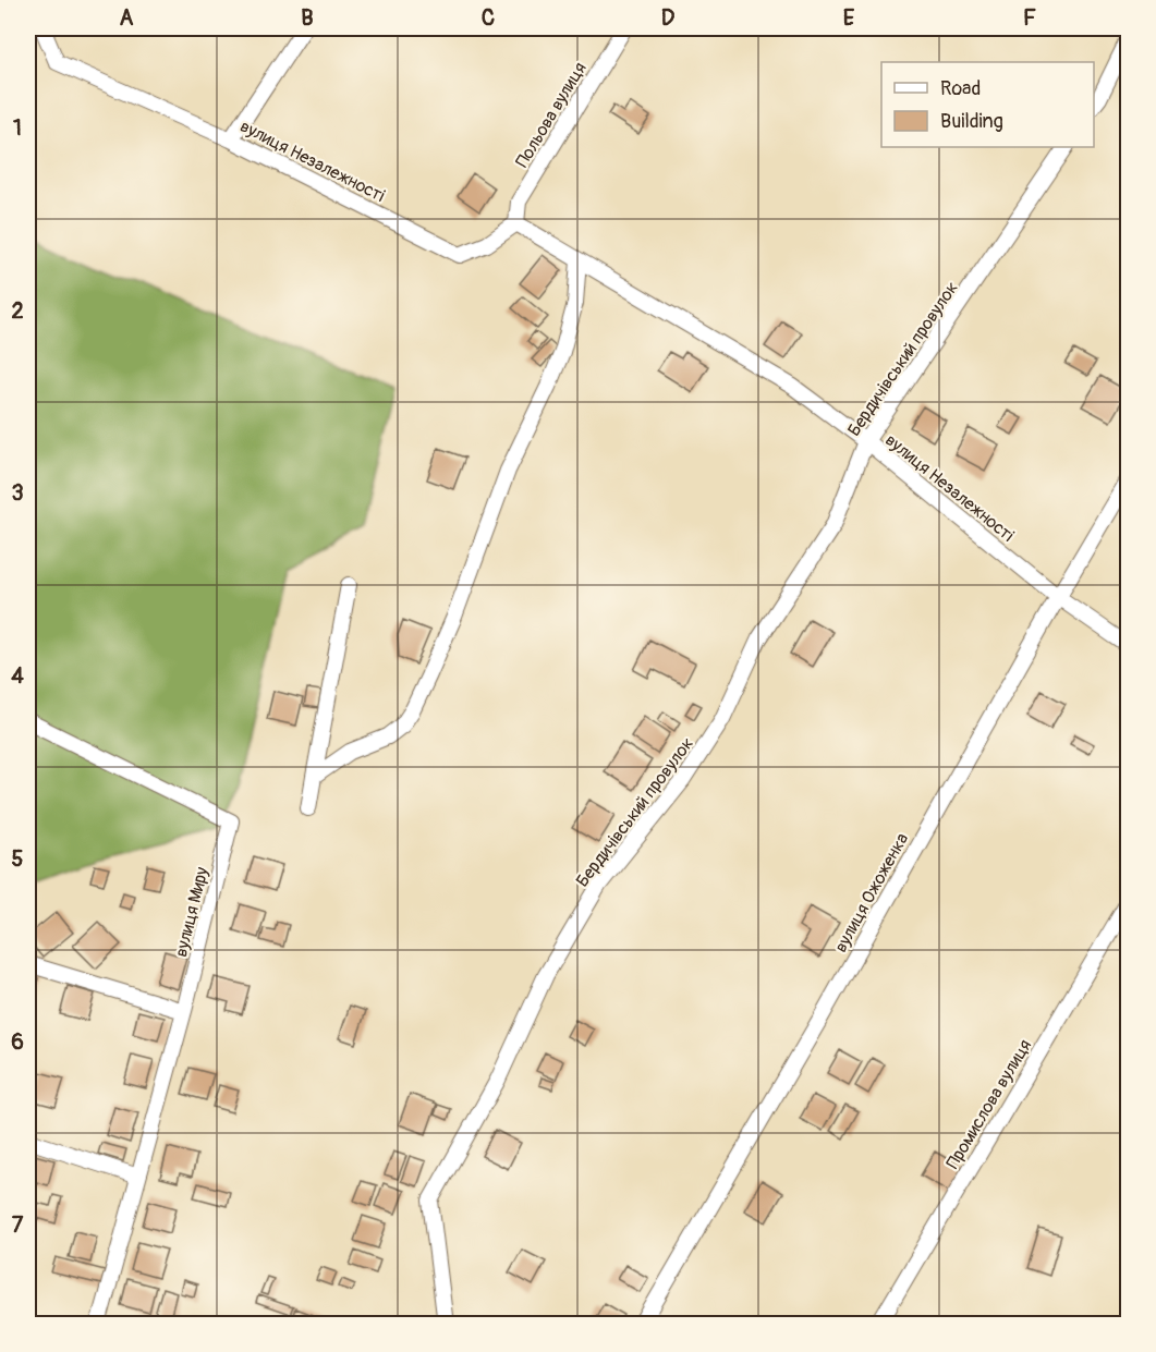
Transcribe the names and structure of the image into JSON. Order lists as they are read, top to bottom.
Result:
{
  "streets": {
    "street": [
      "Польова вулиця",
      "вулиця Незалежності",
      "Бердичівський провулок",
      "вулиця Ожоженка",
      "вулиця Миру",
      "Промислова вулиця"
    ]
  },
  "crossings": [
    ["Польова вулиця", "вулиця Незалежності"],
    ["вулиця Незалежності", "Бердичівський провулок"],
    ["вулиця Незалежності", "вулиця Ожоженка"]
  ],
  "legend": ["Road", "Building"],
  "grid": {
    "columns": [
      "A",
      "B",
      "C",
      "D",
      "E",
      "F"
    ],
    "rows": [
      "1",
      "2",
      "3",
      "4",
      "5",
      "6",
      "7"
    ]
  }
}
